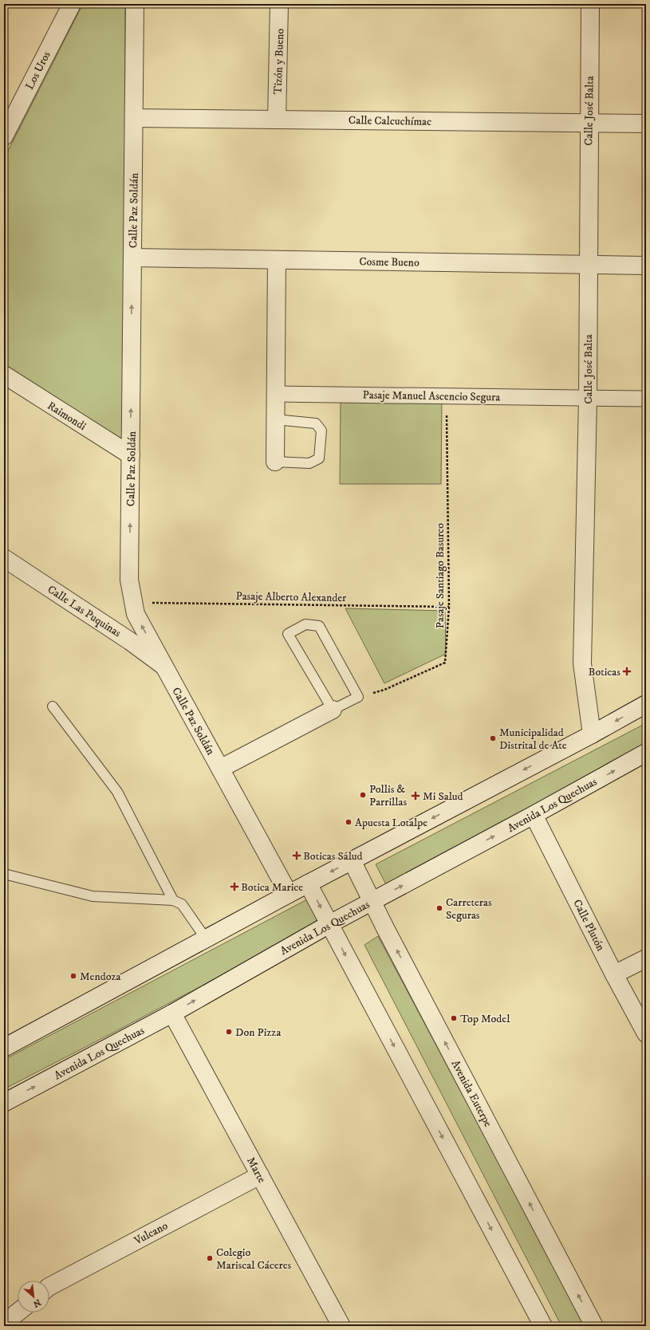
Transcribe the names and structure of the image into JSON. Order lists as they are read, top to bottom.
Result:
{
  "streets": {
    "street": [
      "Tizón y Bueno",
      "Los Uros",
      "Calle José Balta",
      "Calle Calcuchímac",
      "Calle Paz Soldán",
      "Cosme Bueno",
      "Pasaje Manuel Ascencio Segura",
      "Raimondi",
      "Calle Las Puquinas",
      "Avenida Los Quechuas",
      "Calle Plutón",
      "Avenida Euterpe",
      "Marte",
      "Vulcano"
    ],
    "path": ["Pasaje Santiago Basurco", "Pasaje Alberto Alexander"]
  },
  "crossings": [
    ["Tizón y Bueno", "Calle Calcuchímac"],
    ["Calle José Balta", "Calle Calcuchímac"],
    ["Calle José Balta", "Cosme Bueno"],
    ["Calle José Balta", "Pasaje Manuel Ascencio Segura"],
    ["Calle Calcuchímac", "Calle Paz Soldán"],
    ["Calle Paz Soldán", "Cosme Bueno"],
    ["Calle Paz Soldán", "Raimondi"],
    ["Calle Paz Soldán", "Pasaje Alberto Alexander"],
    ["Calle Paz Soldán", "Calle Las Puquinas"],
    ["Pasaje Manuel Ascencio Segura", "Pasaje Santiago Basurco"],
    ["Pasaje Santiago Basurco", "Pasaje Alberto Alexander"],
    ["Avenida Los Quechuas", "Calle Plutón"],
    ["Avenida Los Quechuas", "Avenida Euterpe"],
    ["Avenida Los Quechuas", "Marte"],
    ["Marte", "Vulcano"]
  ],
  "places": {
    "health": [
      "Boticas",
      "Mi Salud",
      "Boticas Salud",
      "Botica Marice"
    ],
    "other": [
      "Municipalidad Distrital de Ate",
      "Pollis & Parrillas",
      "Apuesta Lotalpe",
      "Carreteras Seguras",
      "Mendoza",
      "Top Model",
      "Don Pizza",
      "Colegio Mariscal Cáceres"
    ]
  },
  "north": "bottom right"
}
